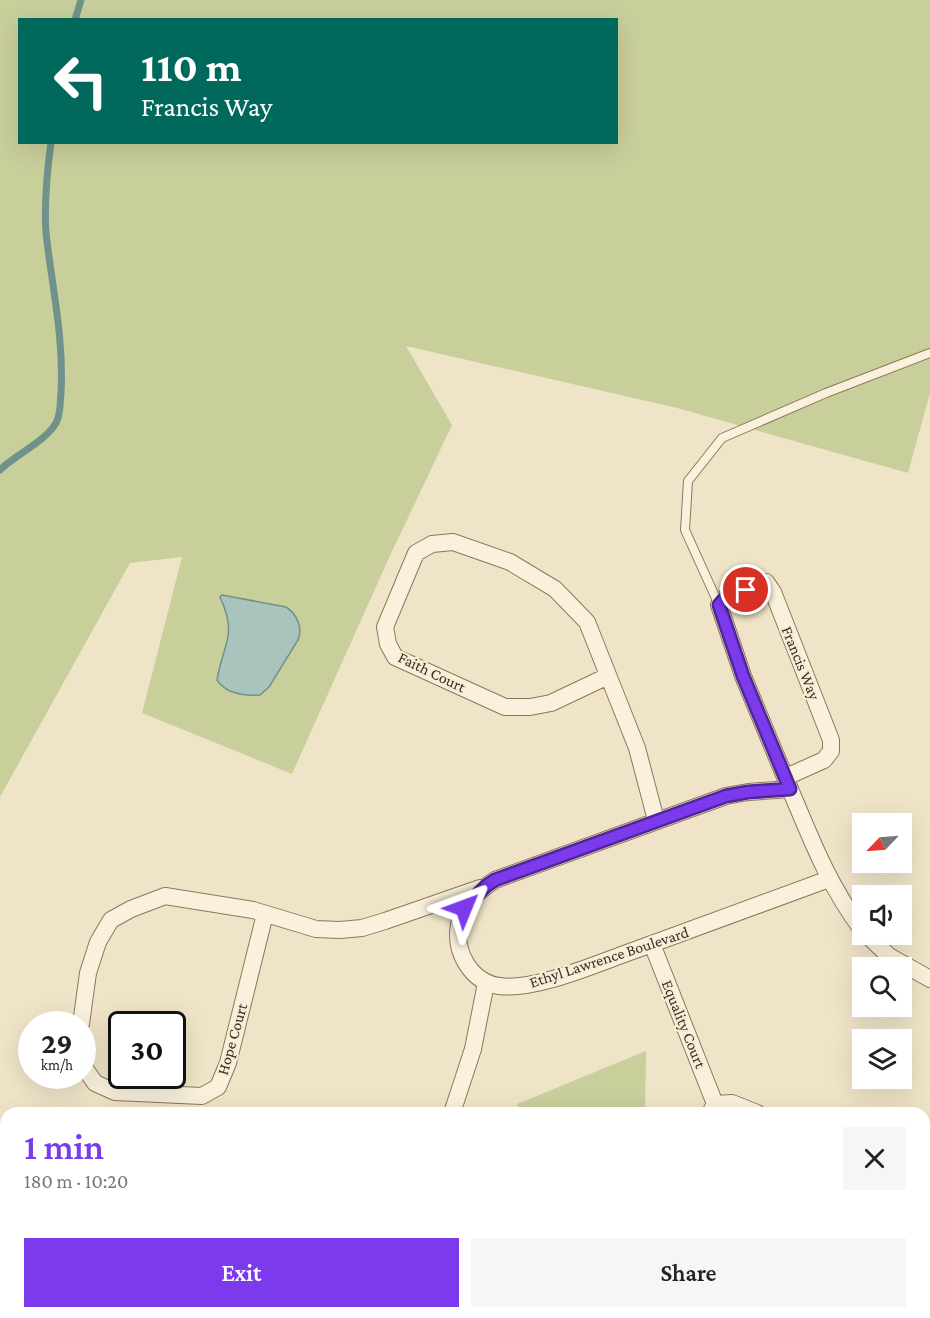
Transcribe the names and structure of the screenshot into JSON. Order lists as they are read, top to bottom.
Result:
{
  "streets": {
    "street": [
      "Francis Way",
      "Faith Court",
      "Ethyl Lawrence Boulevard",
      "Equality Court",
      "Hope Court"
    ]
  },
  "crossings": [
    ["Ethyl Lawrence Boulevard", "Equality Court"]
  ],
  "north": "bottom left",
  "page": {
    "turn": ["110 m", "Francis Way"],
    "speed": "29 km/h",
    "limit": "30",
    "heading": ["1 min", "180 m · 10:20"],
    "buttons": ["Exit", "Share"]
  }
}
